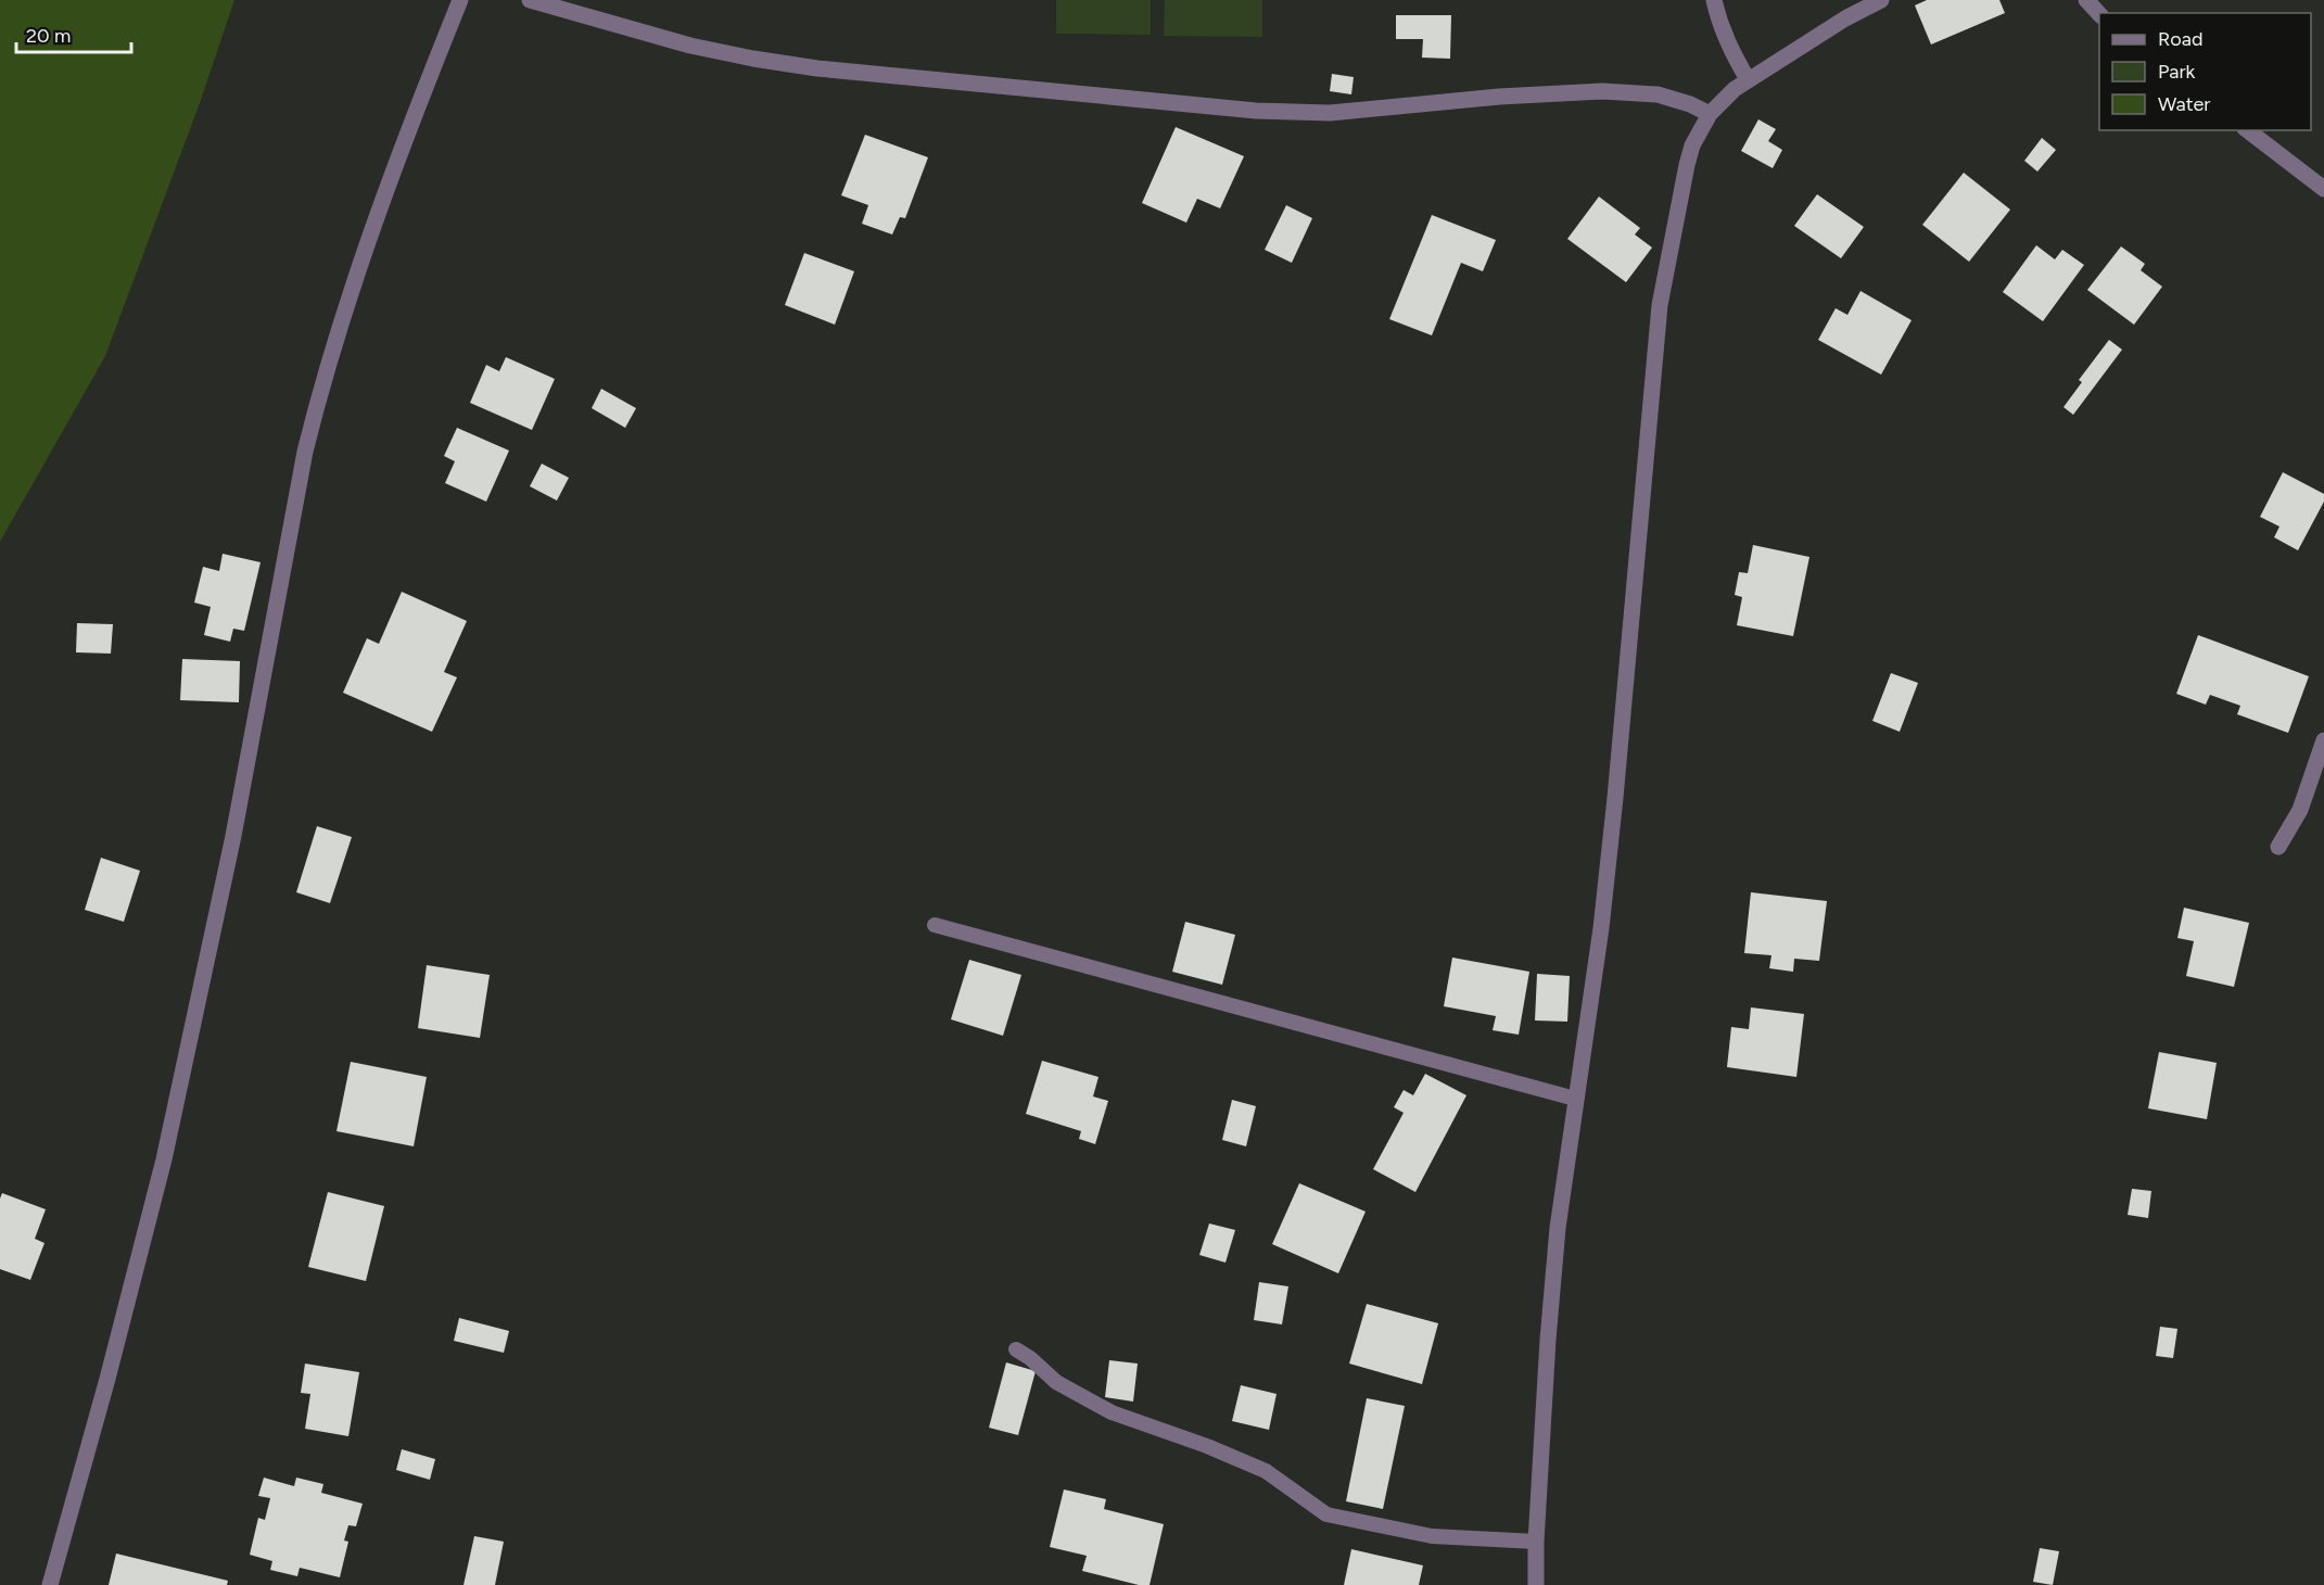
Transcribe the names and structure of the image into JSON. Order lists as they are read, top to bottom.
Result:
{
  "legend": ["Road", "Park", "Water"],
  "scale_bar": "20 m"
}
